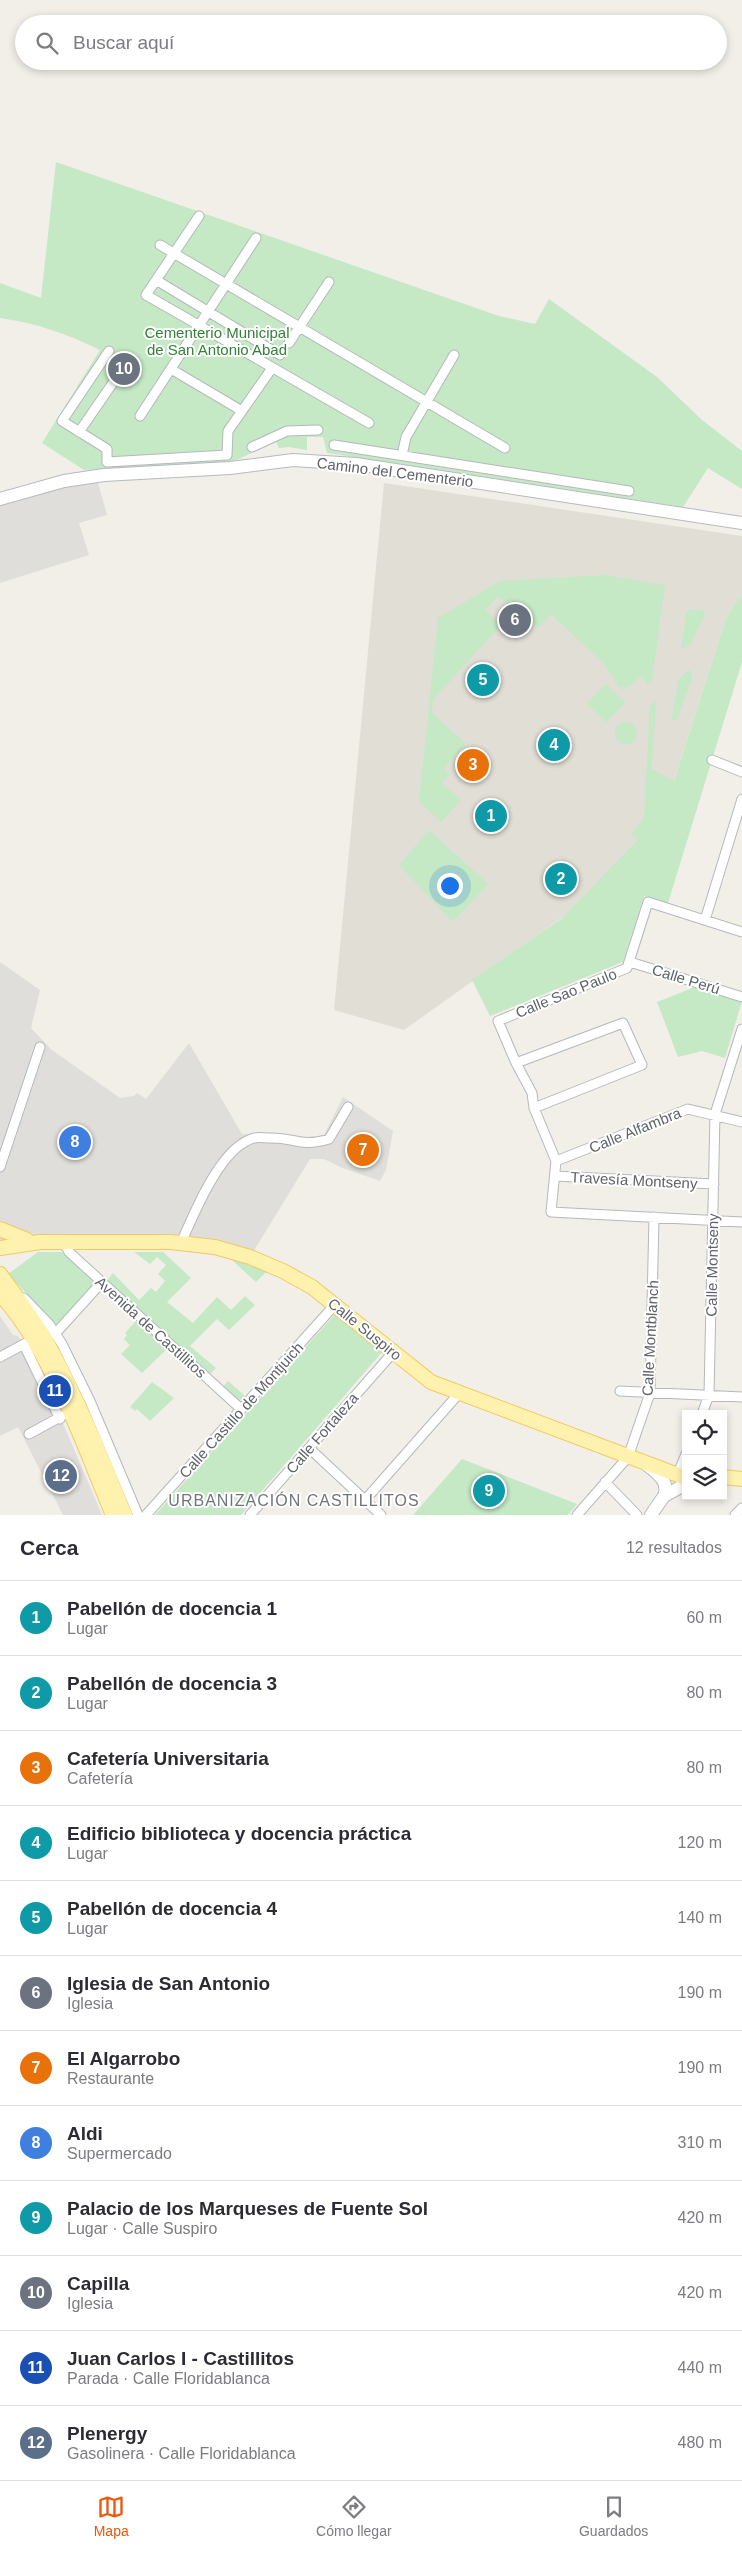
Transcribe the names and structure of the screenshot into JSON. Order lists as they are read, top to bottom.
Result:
{
  "streets": {
    "main road": ["Camino del Cementerio", "Calle Suspiro"],
    "street": [
      "Calle Perú",
      "Calle Sao Paulo",
      "Calle Alfambra",
      "Travesía Montseny",
      "Calle Montseny",
      "Avenida de Castillitos",
      "Calle Montblanch",
      "Calle Castillo de Montjuich",
      "Calle Fortaleza"
    ]
  },
  "crossings": [
    ["Calle Perú", "Calle Sao Paulo"],
    ["Calle Alfambra", "Calle Montseny"],
    ["Travesía Montseny", "Calle Montseny"],
    ["Avenida de Castillitos", "Calle Suspiro"],
    ["Avenida de Castillitos", "Calle Castillo de Montjuich"],
    ["Calle Suspiro", "Calle Montblanch"],
    ["Calle Suspiro", "Calle Castillo de Montjuich"],
    ["Calle Suspiro", "Calle Fortaleza"]
  ],
  "districts": ["URBANIZACIÓN CASTILLITOS"],
  "parks": ["Cementerio Municipal de San Antonio Abad"],
  "page": {
    "search": "Buscar aquí",
    "pins": [
      "10",
      "6",
      "5",
      "4",
      "3",
      "1",
      "2",
      "8",
      "7",
      "11",
      "12",
      "9"
    ],
    "heading": ["Cerca", "12 resultados"],
    "list": [
      {
        "mark": "1",
        "name": "Pabellón de docencia 1",
        "note": "Lugar",
        "value": "60 m"
      },
      {
        "mark": "2",
        "name": "Pabellón de docencia 3",
        "note": "Lugar",
        "value": "80 m"
      },
      {
        "mark": "3",
        "name": "Cafetería Universitaria",
        "note": "Cafetería",
        "value": "80 m"
      },
      {
        "mark": "4",
        "name": "Edificio biblioteca y docencia práctica",
        "note": "Lugar",
        "value": "120 m"
      },
      {
        "mark": "5",
        "name": "Pabellón de docencia 4",
        "note": "Lugar",
        "value": "140 m"
      },
      {
        "mark": "6",
        "name": "Iglesia de San Antonio",
        "note": "Iglesia",
        "value": "190 m"
      },
      {
        "mark": "7",
        "name": "El Algarrobo",
        "note": "Restaurante",
        "value": "190 m"
      },
      {
        "mark": "8",
        "name": "Aldi",
        "note": "Supermercado",
        "value": "310 m"
      },
      {
        "mark": "9",
        "name": "Palacio de los Marqueses de Fuente Sol",
        "note": "Lugar · Calle Suspiro",
        "value": "420 m"
      },
      {
        "mark": "10",
        "name": "Capilla",
        "note": "Iglesia",
        "value": "420 m"
      },
      {
        "mark": "11",
        "name": "Juan Carlos I - Castillitos",
        "note": "Parada · Calle Floridablanca",
        "value": "440 m"
      },
      {
        "mark": "12",
        "name": "Plenergy",
        "note": "Gasolinera · Calle Floridablanca",
        "value": "480 m"
      }
    ],
    "nav": ["Mapa", "Cómo llegar", "Guardados"]
  }
}
